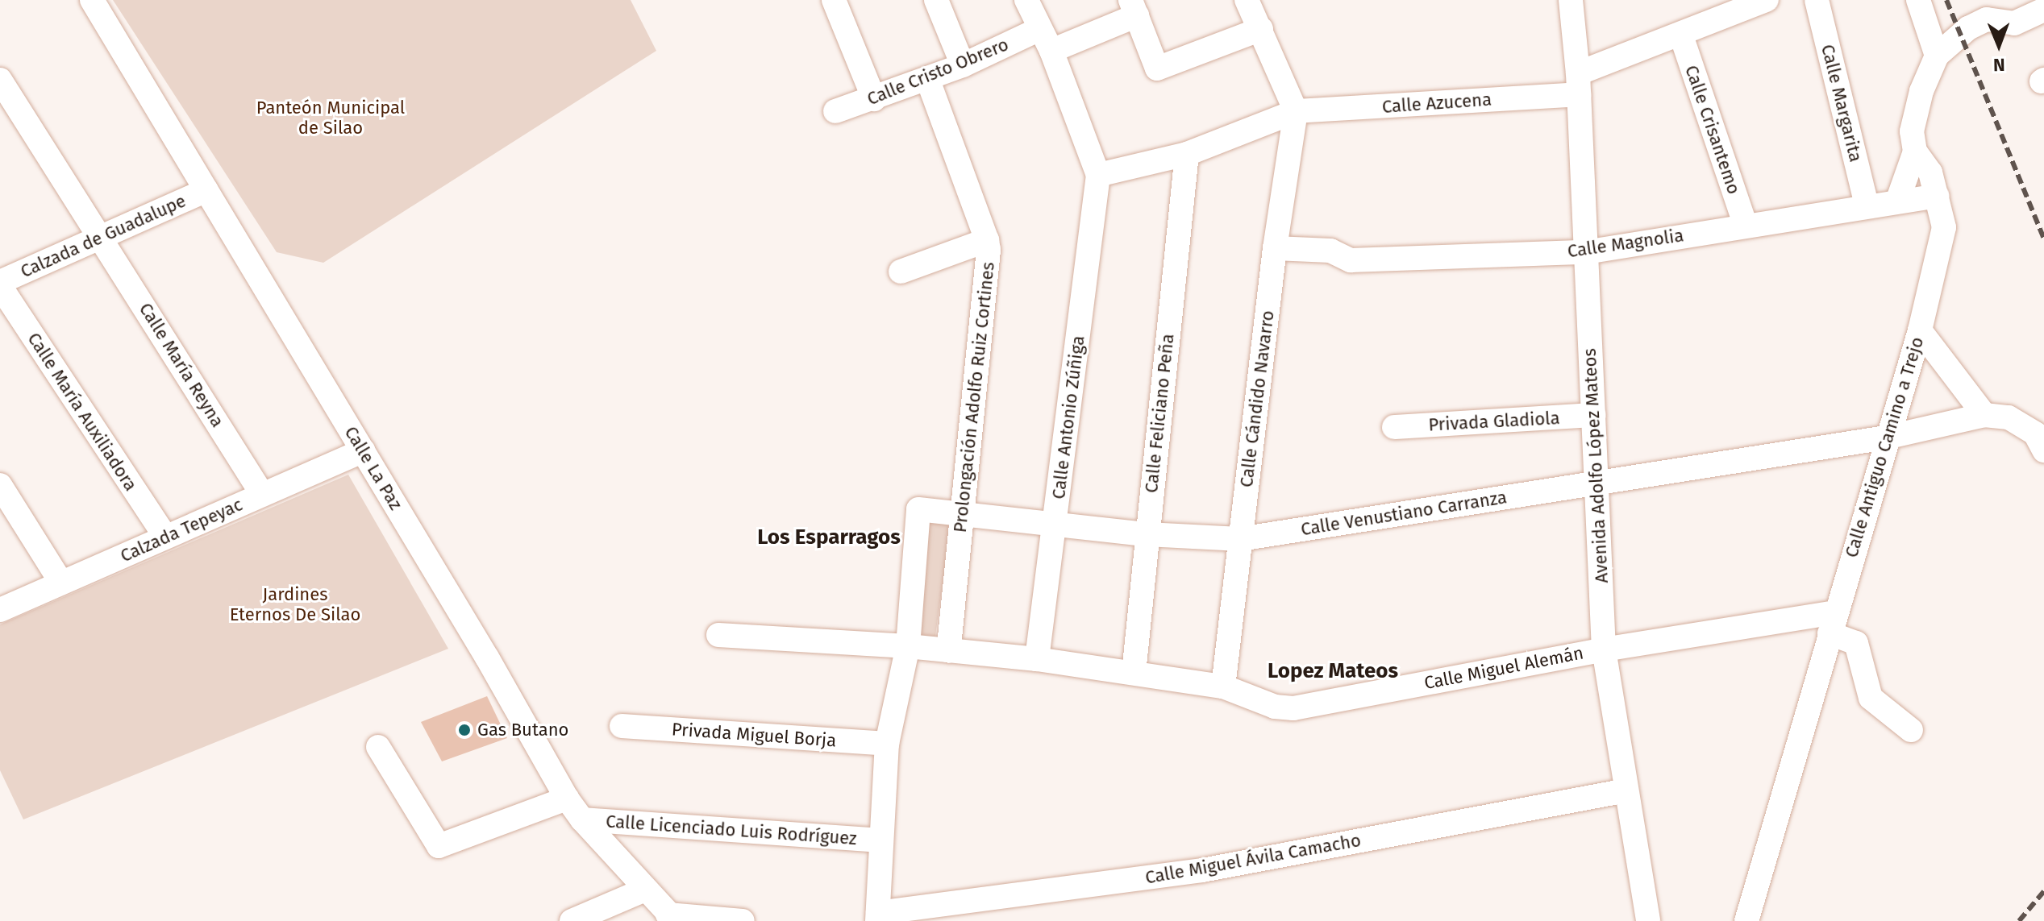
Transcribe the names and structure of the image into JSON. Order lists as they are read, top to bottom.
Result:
{
  "streets": {
    "street": [
      "Calle Cristo Obrero",
      "Calle Azucena",
      "Calle Margarita",
      "Calle Crisantemo",
      "Calzada de Guadalupe",
      "Calle Magnolia",
      "Calle María Reyna",
      "Prolongación Adolfo Ruiz Cortines",
      "Calle Cándido Navarro",
      "Calle María Auxiliadora",
      "Calle Feliciano Peña",
      "Calle Antonio Zúñiga",
      "Privada Gladiola",
      "Calle Antiguo Camino a Trejo",
      "Avenida Adolfo López Mateos",
      "Calle La Paz",
      "Calle Venustiano Carranza",
      "Calzada Tepeyac",
      "Calle Miguel Alemán",
      "Privada Miguel Borja",
      "Calle Licenciado Luis Rodríguez",
      "Calle Miguel Ávila Camacho"
    ]
  },
  "crossings": [
    ["Calle Cristo Obrero", "Prolongación Adolfo Ruiz Cortines"],
    ["Calle Azucena", "Calle Crisantemo"],
    ["Calle Azucena", "Calle Cándido Navarro"],
    ["Calle Azucena", "Calle Feliciano Peña"],
    ["Calle Azucena", "Calle Antonio Zúñiga"],
    ["Calle Azucena", "Avenida Adolfo López Mateos"],
    ["Calle Margarita", "Calle Magnolia"],
    ["Calle Crisantemo", "Calle Magnolia"],
    ["Calzada de Guadalupe", "Calle María Reyna"],
    ["Calzada de Guadalupe", "Calle María Auxiliadora"],
    ["Calzada de Guadalupe", "Calle La Paz"],
    ["Calle Magnolia", "Calle Cándido Navarro"],
    ["Calle Magnolia", "Calle Antiguo Camino a Trejo"],
    ["Calle Magnolia", "Avenida Adolfo López Mateos"],
    ["Calle María Reyna", "Calzada Tepeyac"],
    ["Prolongación Adolfo Ruiz Cortines", "Calle Venustiano Carranza"],
    ["Prolongación Adolfo Ruiz Cortines", "Calle Miguel Alemán"],
    ["Calle Cándido Navarro", "Calle Venustiano Carranza"],
    ["Calle Cándido Navarro", "Calle Miguel Alemán"],
    ["Calle María Auxiliadora", "Calzada Tepeyac"],
    ["Calle Feliciano Peña", "Calle Venustiano Carranza"],
    ["Calle Feliciano Peña", "Calle Miguel Alemán"],
    ["Calle Antonio Zúñiga", "Calle Venustiano Carranza"],
    ["Calle Antonio Zúñiga", "Calle Miguel Alemán"],
    ["Privada Gladiola", "Avenida Adolfo López Mateos"],
    ["Calle Antiguo Camino a Trejo", "Calle Venustiano Carranza"],
    ["Calle Antiguo Camino a Trejo", "Calle Miguel Alemán"],
    ["Avenida Adolfo López Mateos", "Calle Venustiano Carranza"],
    ["Avenida Adolfo López Mateos", "Calle Miguel Alemán"],
    ["Avenida Adolfo López Mateos", "Calle Miguel Ávila Camacho"],
    ["Calle La Paz", "Calzada Tepeyac"],
    ["Calle La Paz", "Calle Licenciado Luis Rodríguez"],
    ["Calle Venustiano Carranza", "Calle Miguel Alemán"]
  ],
  "districts": ["Los Esparragos", "Lopez Mateos"],
  "parks": ["Panteón Municipal de Silao", "Jardines Eternos De Silao"],
  "places": ["Gas Butano"],
  "north": "bottom"
}
